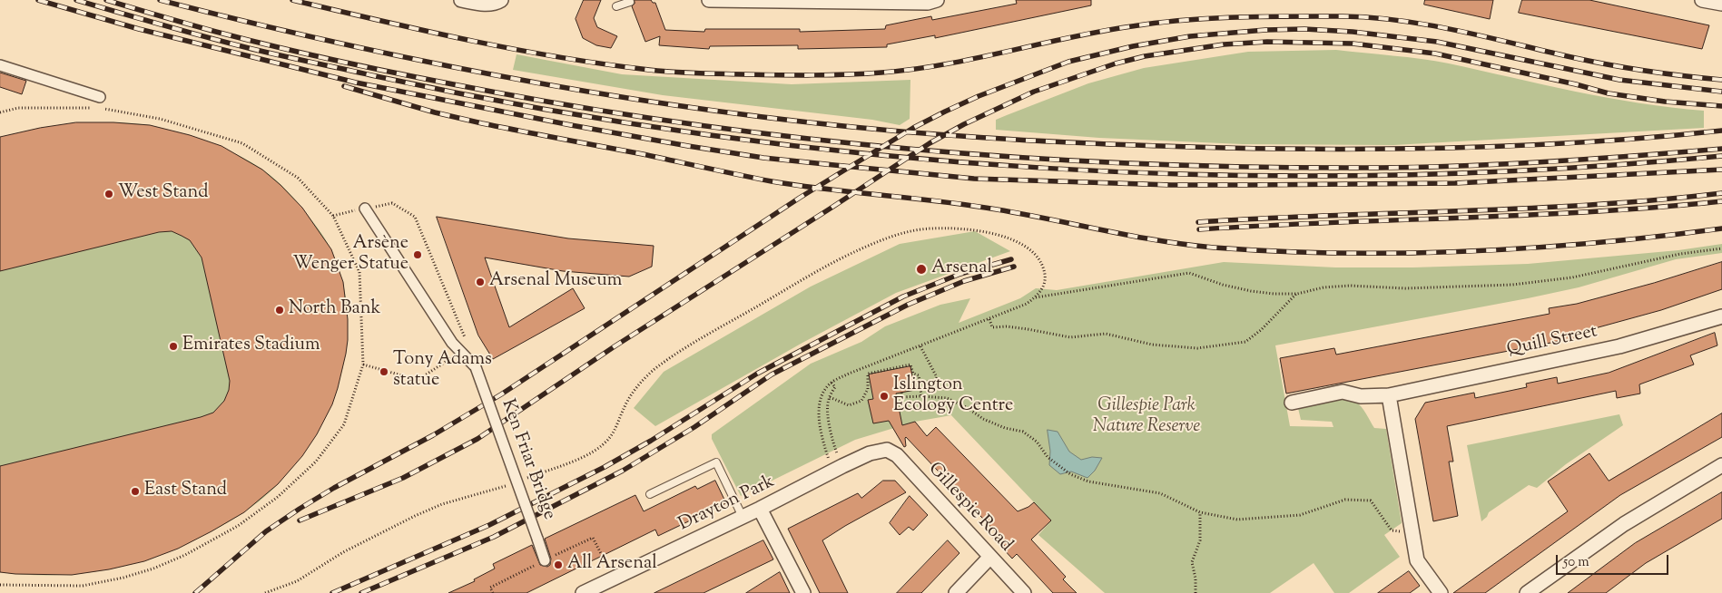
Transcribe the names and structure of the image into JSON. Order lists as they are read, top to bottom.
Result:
{
  "streets": {
    "street": [
      "Quill Street",
      "Ken Friar Bridge",
      "Drayton Park",
      "Gillespie Road"
    ]
  },
  "crossings": [
    ["Drayton Park", "Gillespie Road"]
  ],
  "parks": ["Gillespie Park Nature Reserve"],
  "places": [
    "West Stand",
    "Arsène Wenger Statue",
    "Arsenal",
    "Arsenal Museum",
    "North Bank",
    "Emirates Stadium",
    "Tony Adams statue",
    "Islington Ecology Centre",
    "East Stand",
    "All Arsenal"
  ],
  "scale_bar": "50 m"
}
